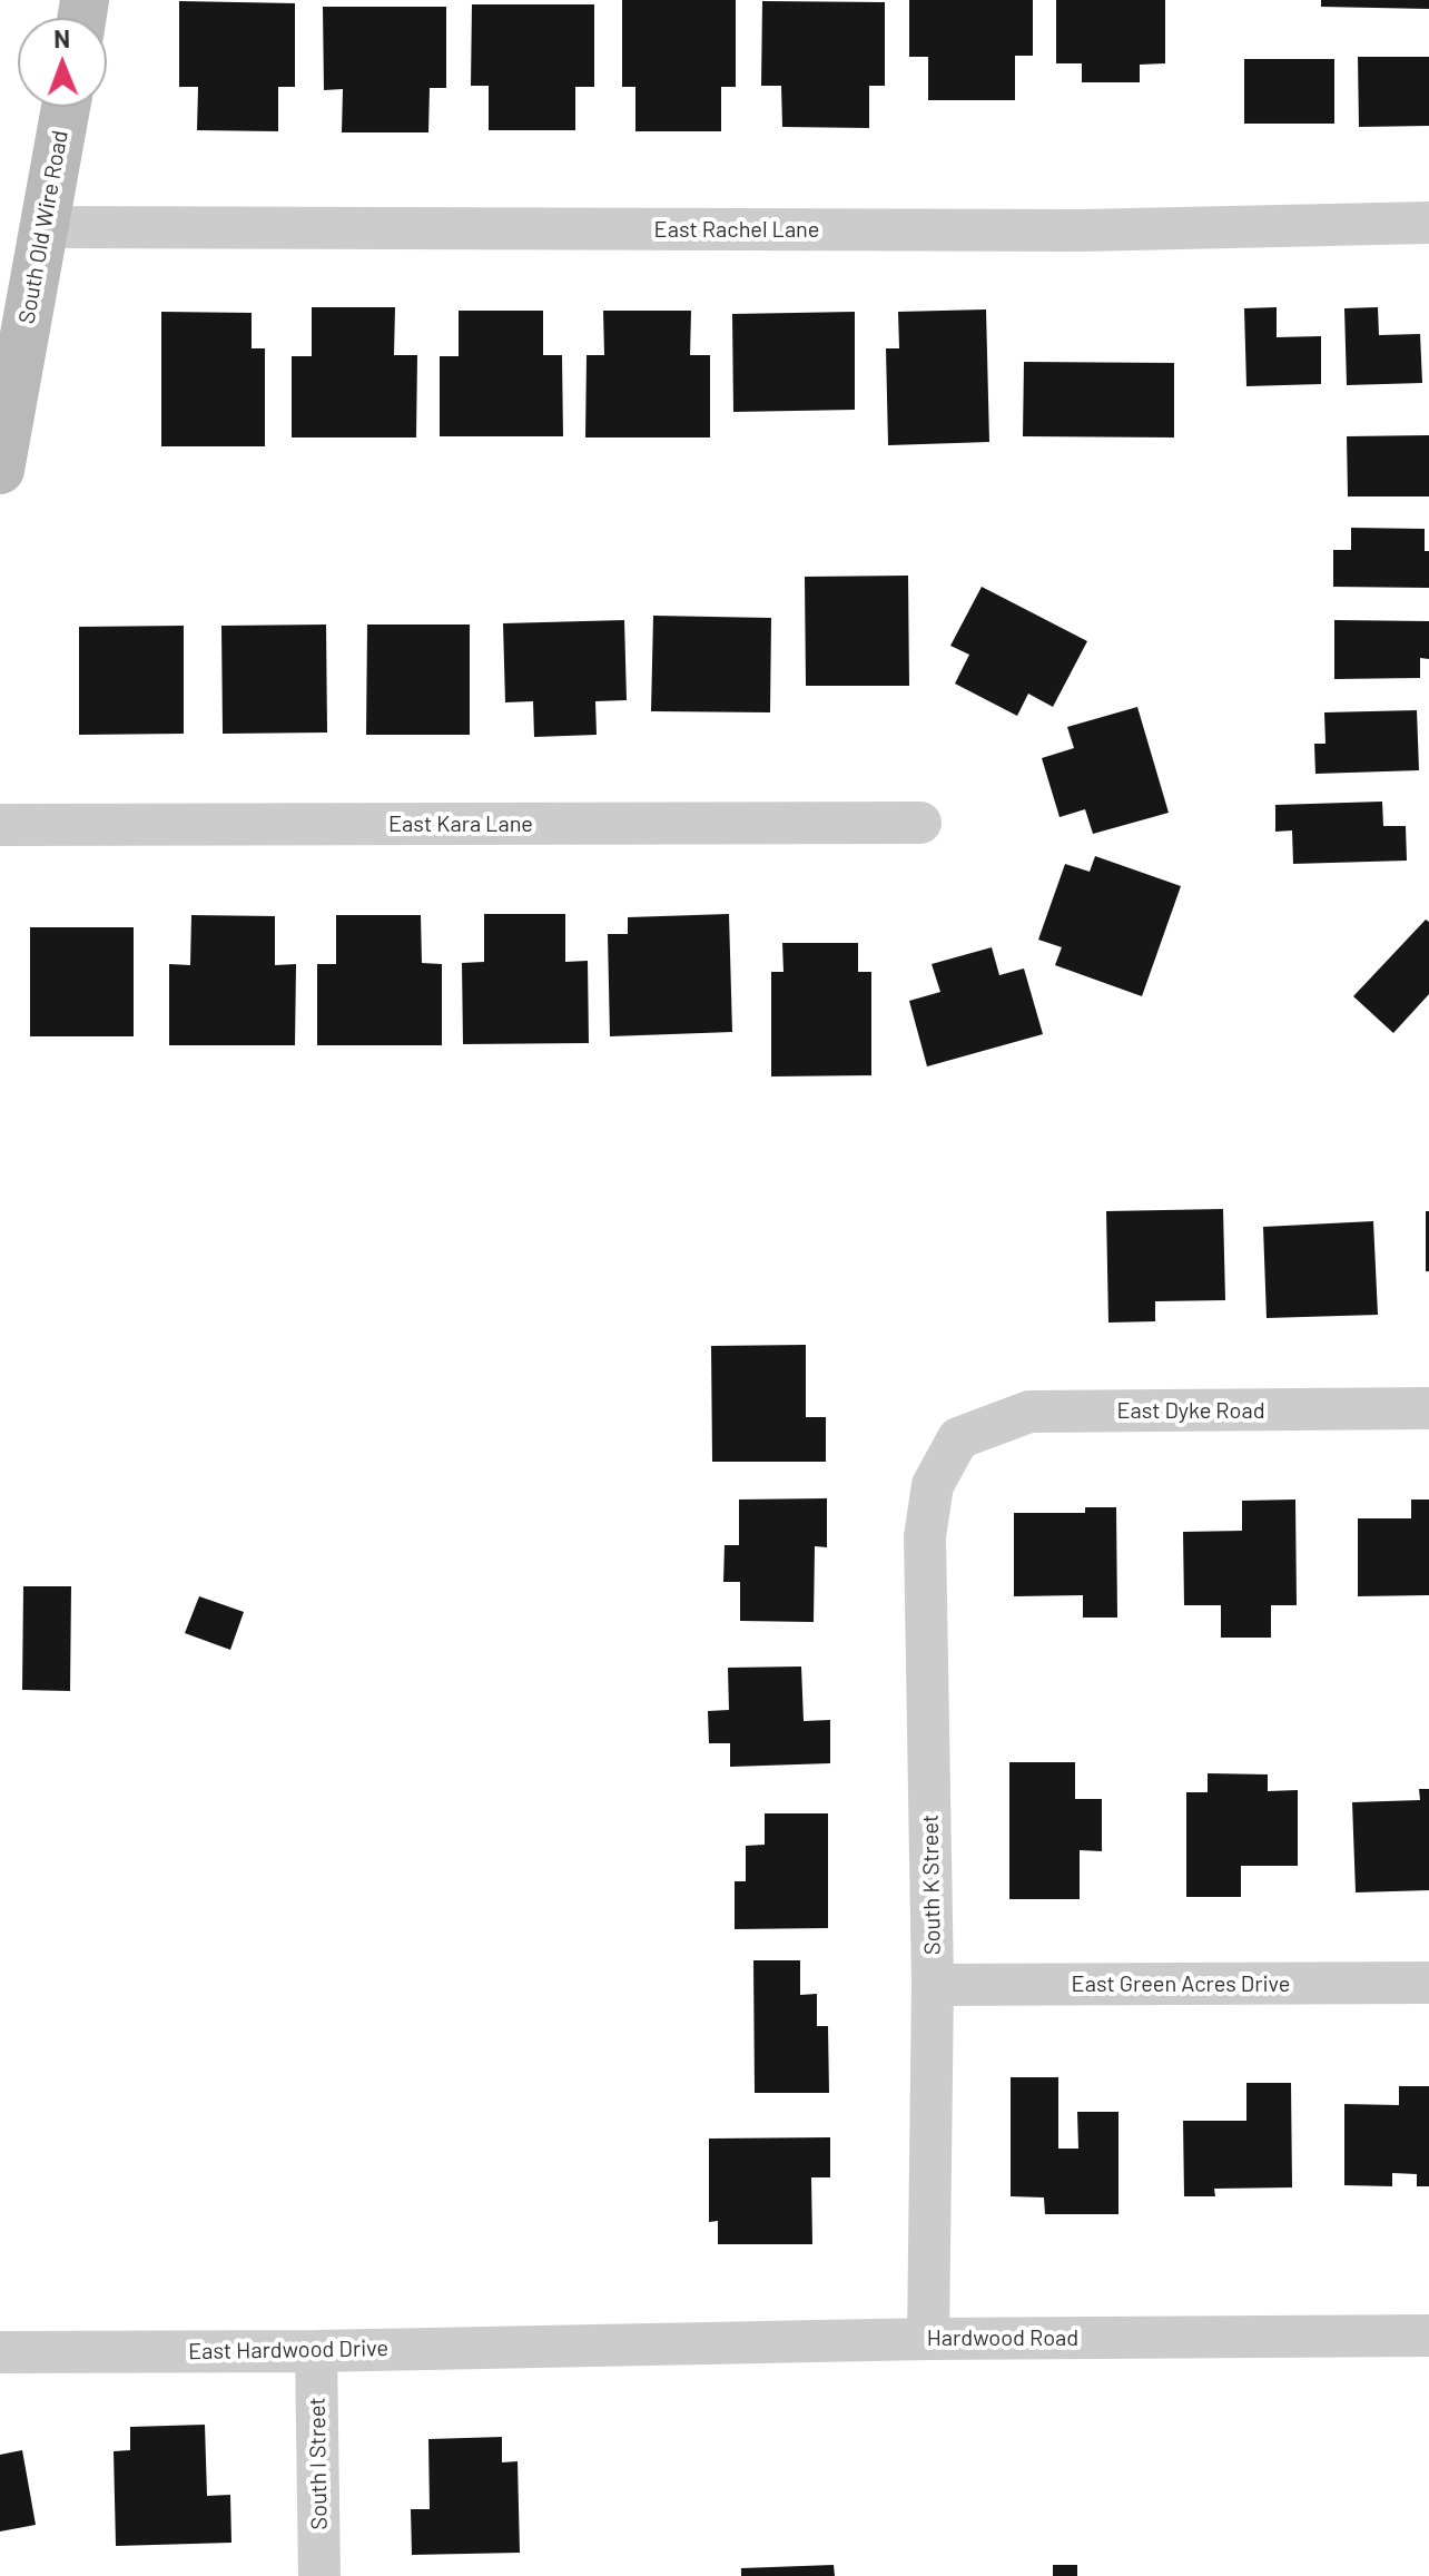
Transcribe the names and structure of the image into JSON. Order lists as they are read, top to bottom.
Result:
{
  "streets": {
    "street": [
      "South Old Wire Road",
      "East Rachel Lane",
      "East Kara Lane",
      "East Dyke Road",
      "South K Street",
      "East Green Acres Drive",
      "Hardwood Road",
      "East Hardwood Drive",
      "South I Street"
    ]
  },
  "crossings": [
    ["South Old Wire Road", "East Rachel Lane"],
    ["East Dyke Road", "South K Street"],
    ["South K Street", "East Green Acres Drive"],
    ["South K Street", "Hardwood Road"],
    ["Hardwood Road", "East Hardwood Drive"],
    ["East Hardwood Drive", "South I Street"]
  ],
  "north": "top"
}
